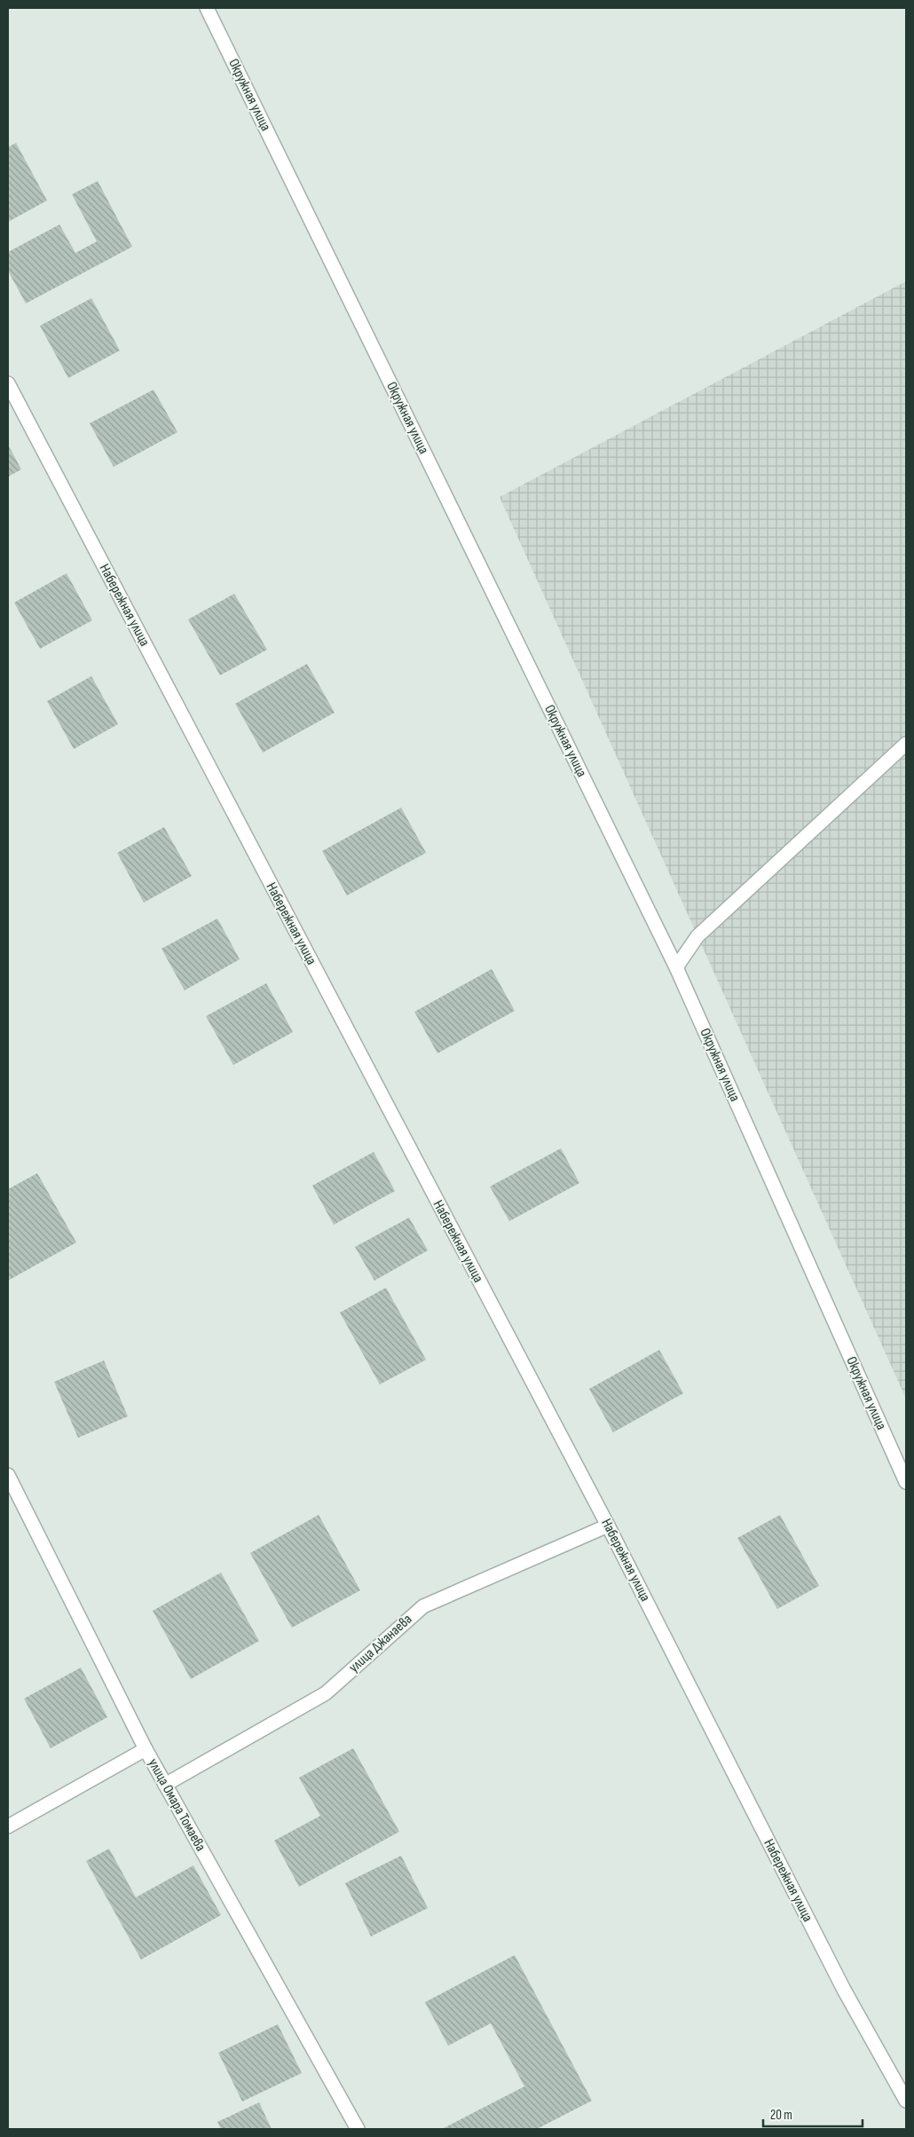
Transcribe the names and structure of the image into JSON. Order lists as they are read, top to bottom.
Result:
{
  "streets": {
    "street": [
      "Окружная улица",
      "Набережная улица",
      "улица Джанаева",
      "улица Омара Томаева"
    ]
  },
  "crossings": [
    ["Набережная улица", "улица Джанаева"],
    ["улица Джанаева", "улица Омара Томаева"]
  ],
  "scale_bar": "20 m"
}
